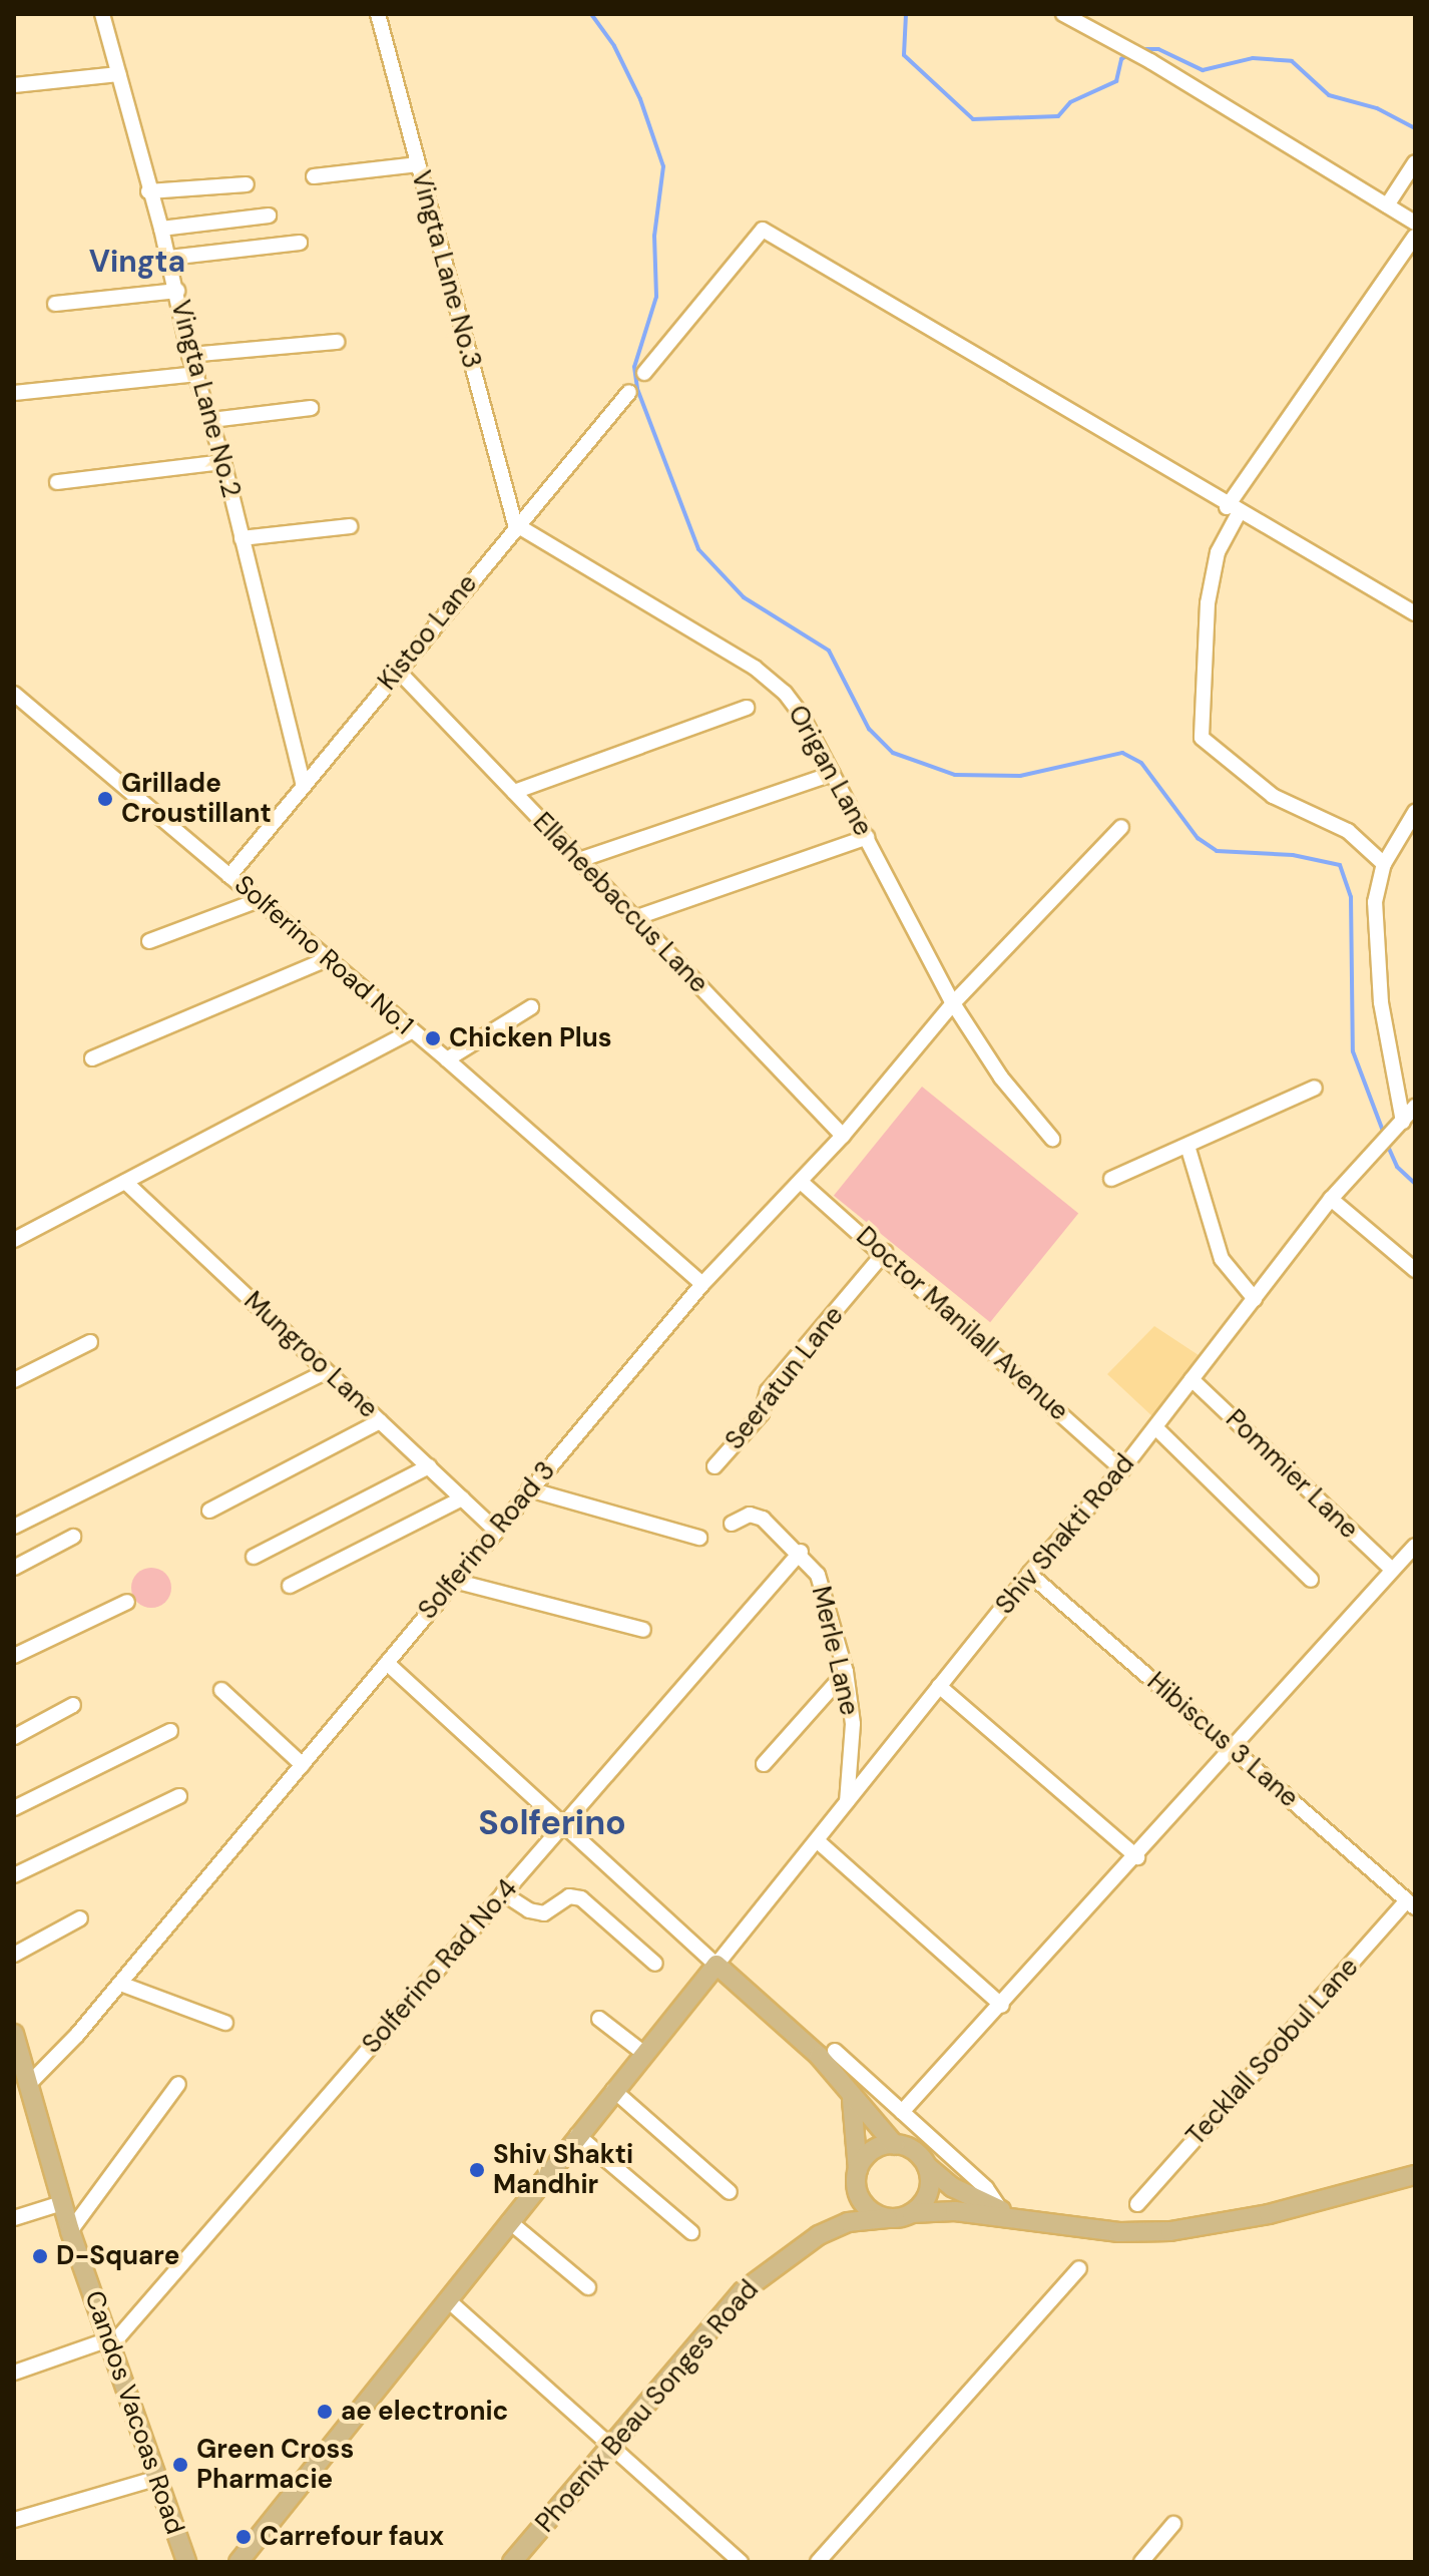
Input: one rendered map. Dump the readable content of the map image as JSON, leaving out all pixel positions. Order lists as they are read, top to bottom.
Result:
{
  "streets": {
    "main road": ["Phoenix Beau Songes Road", "Candos Vacoas Road"],
    "street": [
      "Vingta Lane No.3",
      "Vingta Lane No.2",
      "Kistoo Lane",
      "Origan Lane",
      "Ellaheebaccus Lane",
      "Solferino Road No.1",
      "Doctor Manilall Avenue",
      "Mungroo Lane",
      "Seeratun Lane",
      "Pommier Lane",
      "Shiv Shakti Road",
      "Solferino Road 3",
      "Merle Lane",
      "Hibiscus 3 Lane",
      "Solferino Rad No.4",
      "Tecklall Soobul Lane"
    ]
  },
  "crossings": [
    ["Vingta Lane No.3", "Kistoo Lane"],
    ["Vingta Lane No.3", "Origan Lane"],
    ["Vingta Lane No.2", "Kistoo Lane"],
    ["Kistoo Lane", "Origan Lane"],
    ["Kistoo Lane", "Ellaheebaccus Lane"],
    ["Kistoo Lane", "Solferino Road No.1"],
    ["Origan Lane", "Solferino Road 3"],
    ["Ellaheebaccus Lane", "Solferino Road 3"],
    ["Solferino Road No.1", "Solferino Road 3"],
    ["Doctor Manilall Avenue", "Seeratun Lane"],
    ["Doctor Manilall Avenue", "Shiv Shakti Road"],
    ["Doctor Manilall Avenue", "Solferino Road 3"],
    ["Mungroo Lane", "Solferino Road 3"],
    ["Pommier Lane", "Shiv Shakti Road"],
    ["Shiv Shakti Road", "Merle Lane"],
    ["Shiv Shakti Road", "Hibiscus 3 Lane"],
    ["Solferino Road 3", "Candos Vacoas Road"],
    ["Merle Lane", "Solferino Rad No.4"],
    ["Hibiscus 3 Lane", "Tecklall Soobul Lane"],
    ["Solferino Rad No.4", "Candos Vacoas Road"]
  ],
  "districts": ["Vingta", "Solferino"],
  "places": [
    "Grillade Croustillant",
    "Chicken Plus",
    "Shiv Shakti Mandhir",
    "D-Square",
    "ae electronic",
    "Green Cross Pharmacie",
    "Carrefour faux"
  ]
}
